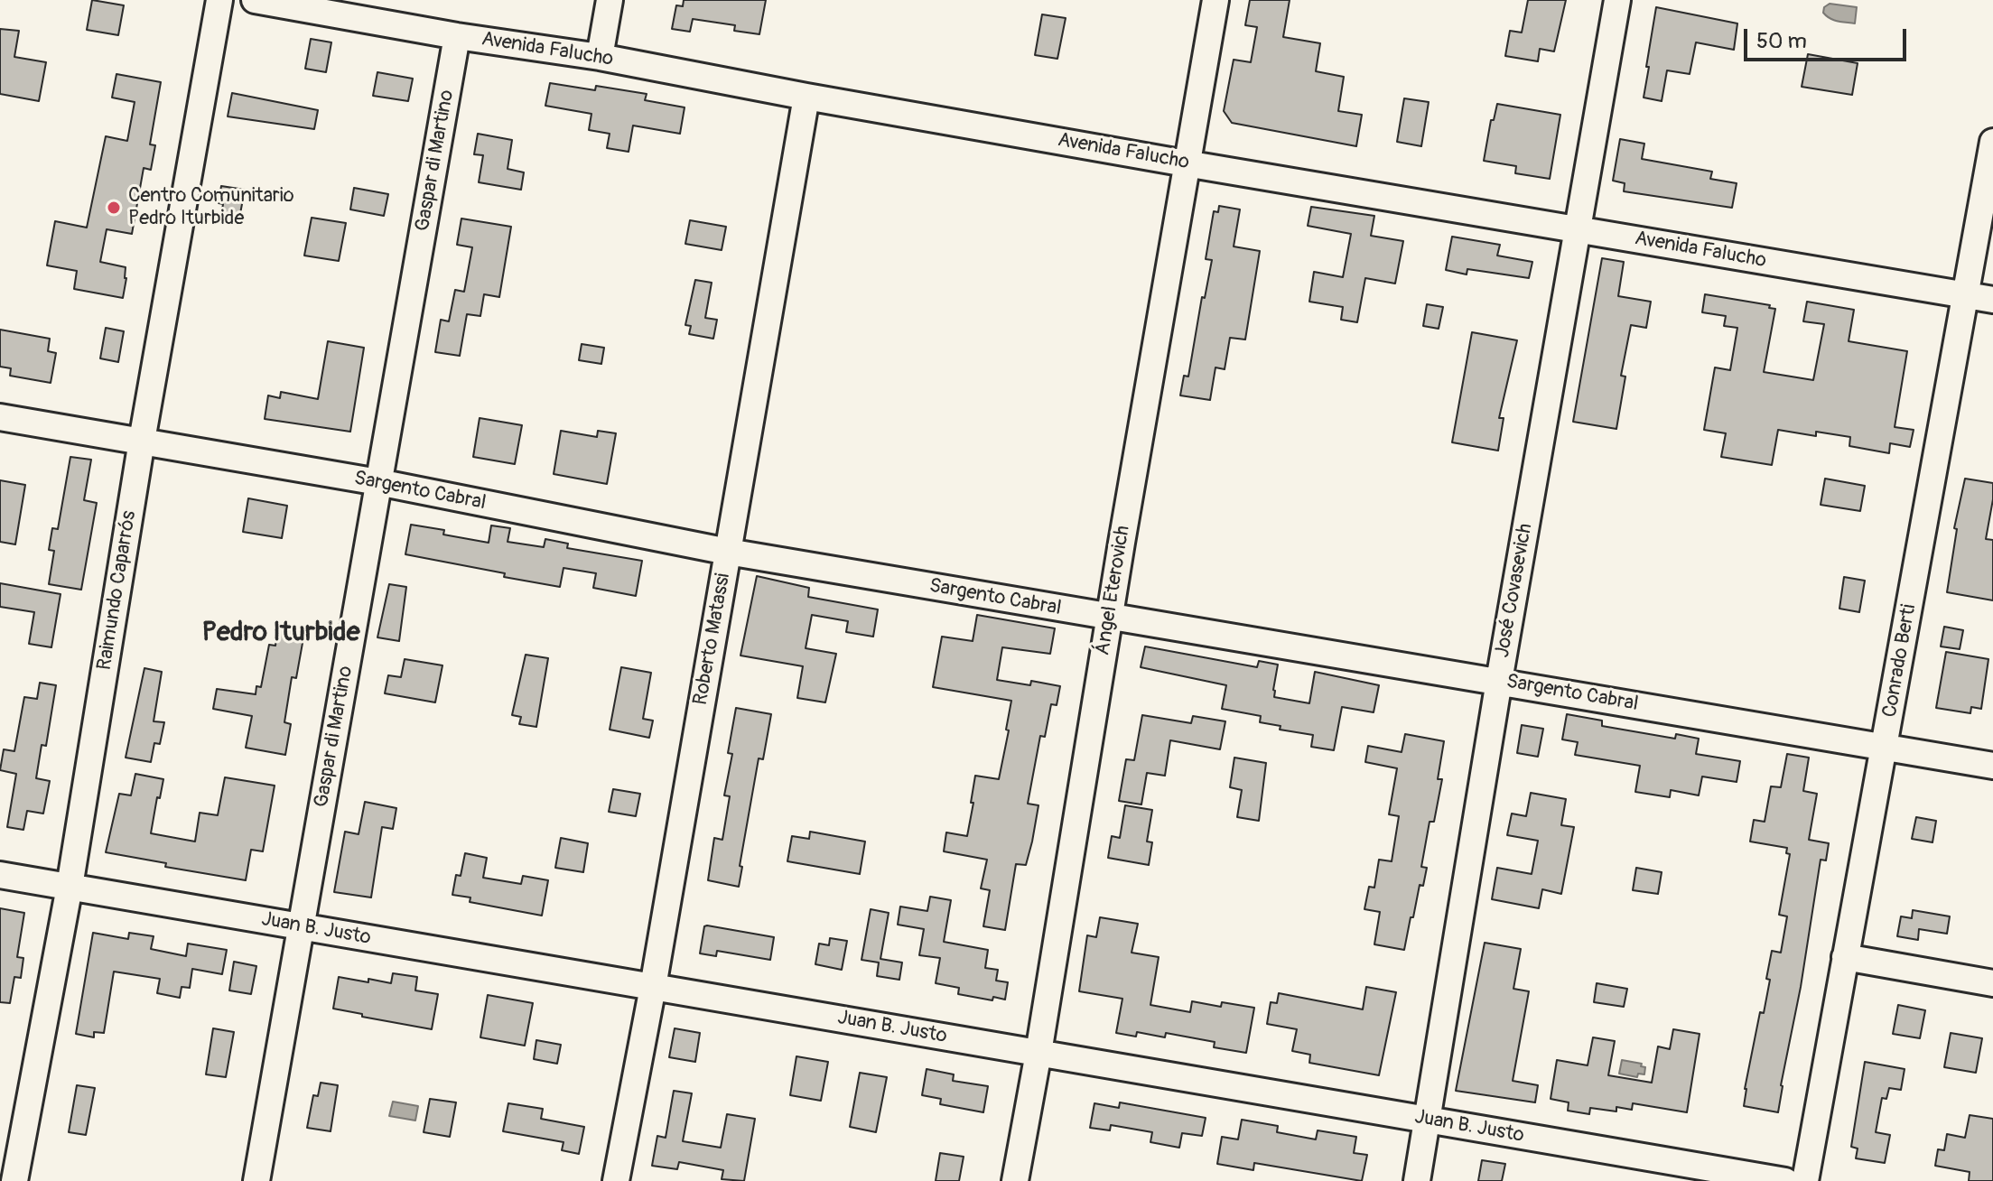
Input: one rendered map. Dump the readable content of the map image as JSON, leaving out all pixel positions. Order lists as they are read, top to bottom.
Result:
{
  "streets": {
    "street": [
      "Avenida Falucho",
      "Gaspar di Martino",
      "Sargento Cabral",
      "Raimundo Caparrós",
      "Ángel Eterovich",
      "José Covasevich",
      "Roberto Matassi",
      "Conrado Berti",
      "Juan B. Justo"
    ]
  },
  "crossings": [
    ["Avenida Falucho", "Gaspar di Martino"],
    ["Avenida Falucho", "Ángel Eterovich"],
    ["Avenida Falucho", "José Covasevich"],
    ["Avenida Falucho", "Roberto Matassi"],
    ["Avenida Falucho", "Conrado Berti"],
    ["Gaspar di Martino", "Sargento Cabral"],
    ["Gaspar di Martino", "Juan B. Justo"],
    ["Sargento Cabral", "Raimundo Caparrós"],
    ["Sargento Cabral", "Ángel Eterovich"],
    ["Sargento Cabral", "José Covasevich"],
    ["Sargento Cabral", "Roberto Matassi"],
    ["Sargento Cabral", "Conrado Berti"],
    ["Raimundo Caparrós", "Juan B. Justo"],
    ["Ángel Eterovich", "Juan B. Justo"],
    ["José Covasevich", "Juan B. Justo"],
    ["Roberto Matassi", "Juan B. Justo"]
  ],
  "districts": ["Pedro Iturbide"],
  "places": ["Centro Comunitario Pedro Iturbide"],
  "scale_bar": "50 m"
}
